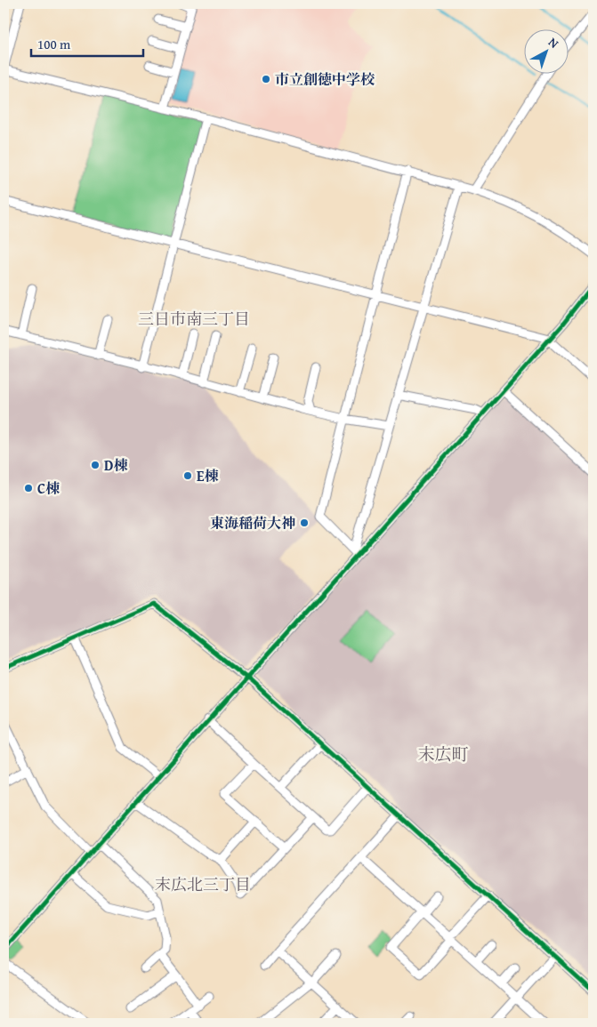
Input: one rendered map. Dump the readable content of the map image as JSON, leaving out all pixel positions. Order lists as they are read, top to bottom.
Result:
{
  "districts": ["三日市南三丁目", "末広町", "末広北三丁目"],
  "places": [
    "市立創徳中学校",
    "D棟",
    "E棟",
    "C棟",
    "東海稲荷大神"
  ],
  "scale_bar": "100 m",
  "north": "top right"
}
